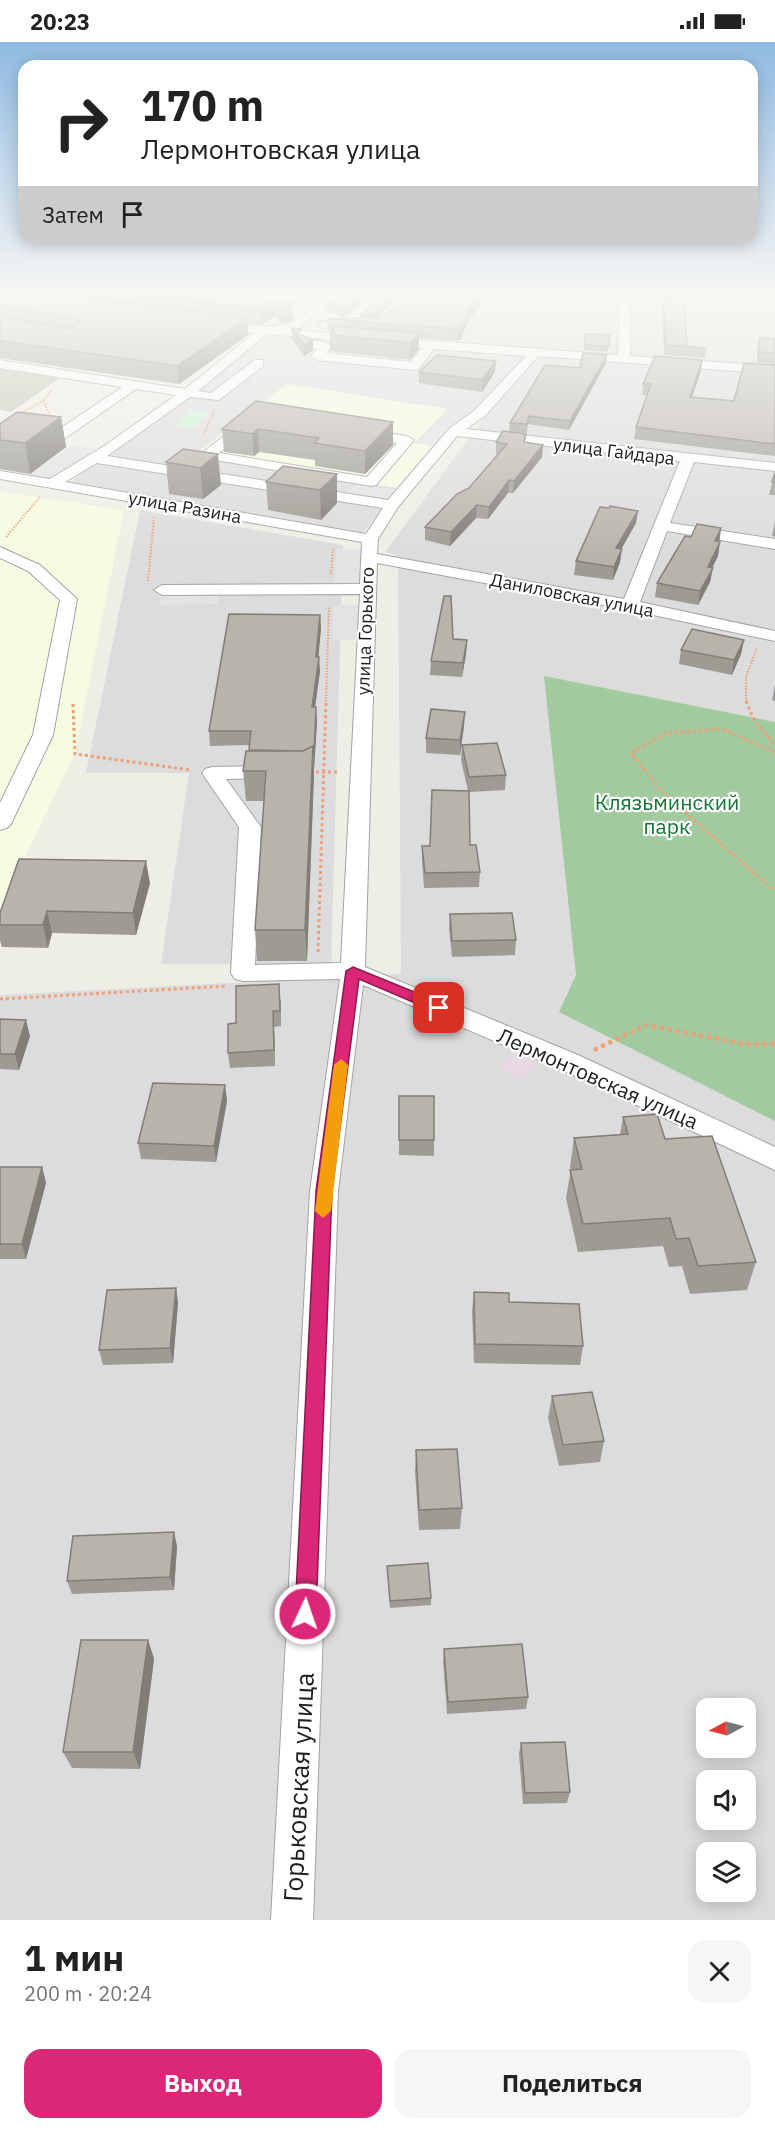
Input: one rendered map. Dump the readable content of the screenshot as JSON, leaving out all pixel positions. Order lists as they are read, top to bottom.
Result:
{
  "streets": {
    "street": [
      "улица Гайдара",
      "улица Разина",
      "Даниловская улица",
      "улица Горького",
      "Лермонтовская улица",
      "Горьковская улица"
    ]
  },
  "crossings": [
    ["улица Гайдара", "улица Горького"],
    ["улица Разина", "Даниловская улица"],
    ["улица Разина", "улица Горького"],
    ["Даниловская улица", "улица Горького"],
    ["улица Горького", "Лермонтовская улица"],
    ["улица Горького", "Горьковская улица"],
    ["Лермонтовская улица", "Горьковская улица"]
  ],
  "parks": ["Клязьминский парк"],
  "north": "left",
  "page": {
    "status": "20:23",
    "turn": ["170 m", "Лермонтовская улица"],
    "then": "Затем",
    "heading": ["1 мин", "200 m · 20:24"],
    "buttons": ["Выход", "Поделиться"]
  }
}
